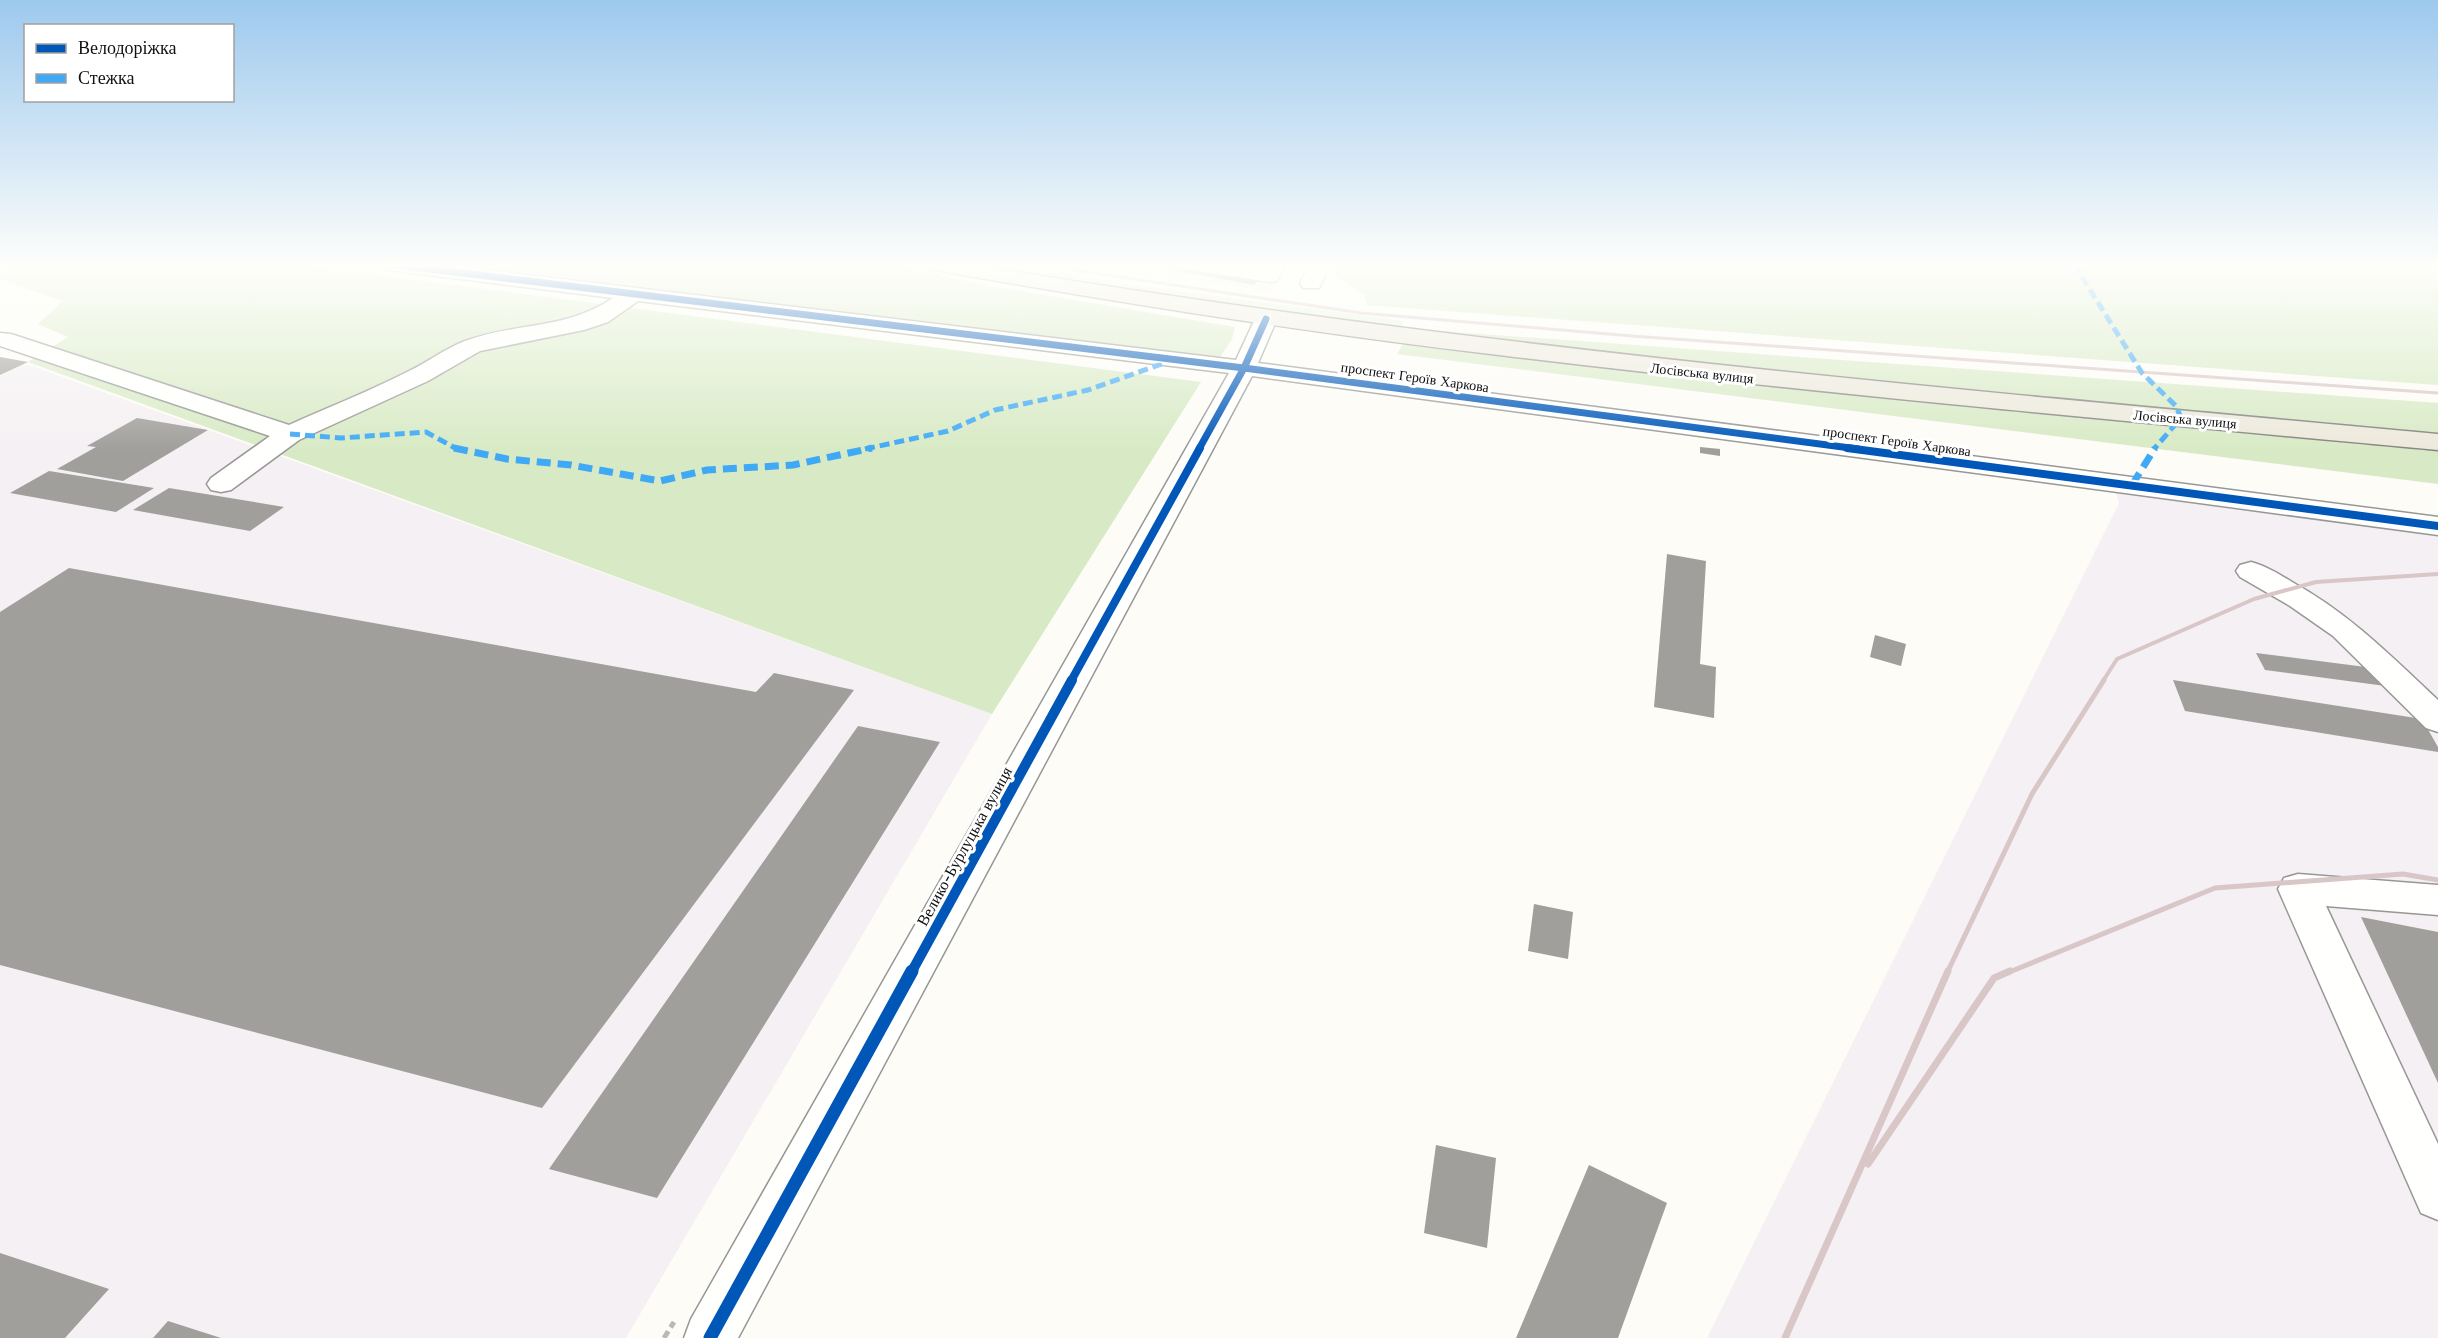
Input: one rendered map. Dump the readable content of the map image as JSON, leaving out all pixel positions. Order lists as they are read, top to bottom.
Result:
{
  "streets": {
    "main road": ["Лосівська вулиця"],
    "street": ["проспект Героїв Харкова", "Велико-Бурлуцька вулиця"]
  },
  "crossings": [
    ["проспект Героїв Харкова", "Велико-Бурлуцька вулиця"]
  ],
  "legend": ["Велодоріжка", "Стежка"]
}
